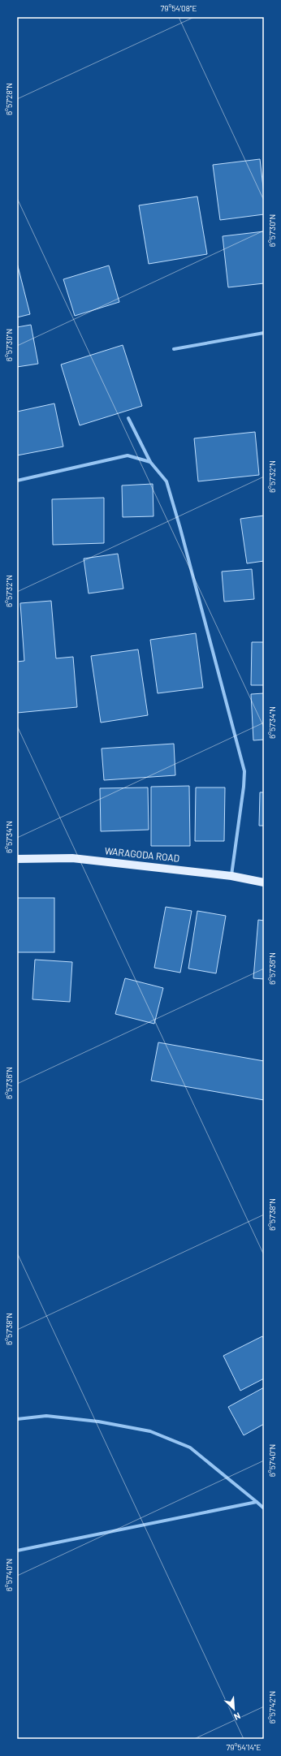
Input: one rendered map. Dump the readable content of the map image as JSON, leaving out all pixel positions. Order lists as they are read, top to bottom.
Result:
{
  "streets": {
    "main road": ["WARAGODA ROAD"]
  },
  "north": "bottom right",
  "coordinates": [
    "79°54'08\"E",
    "6°57'28\"N",
    "6°57'30\"N",
    "6°57'32\"N",
    "6°57'34\"N",
    "6°57'36\"N",
    "6°57'38\"N",
    "6°57'40\"N",
    "6°57'42\"N",
    "79°54'14\"E"
  ]
}
